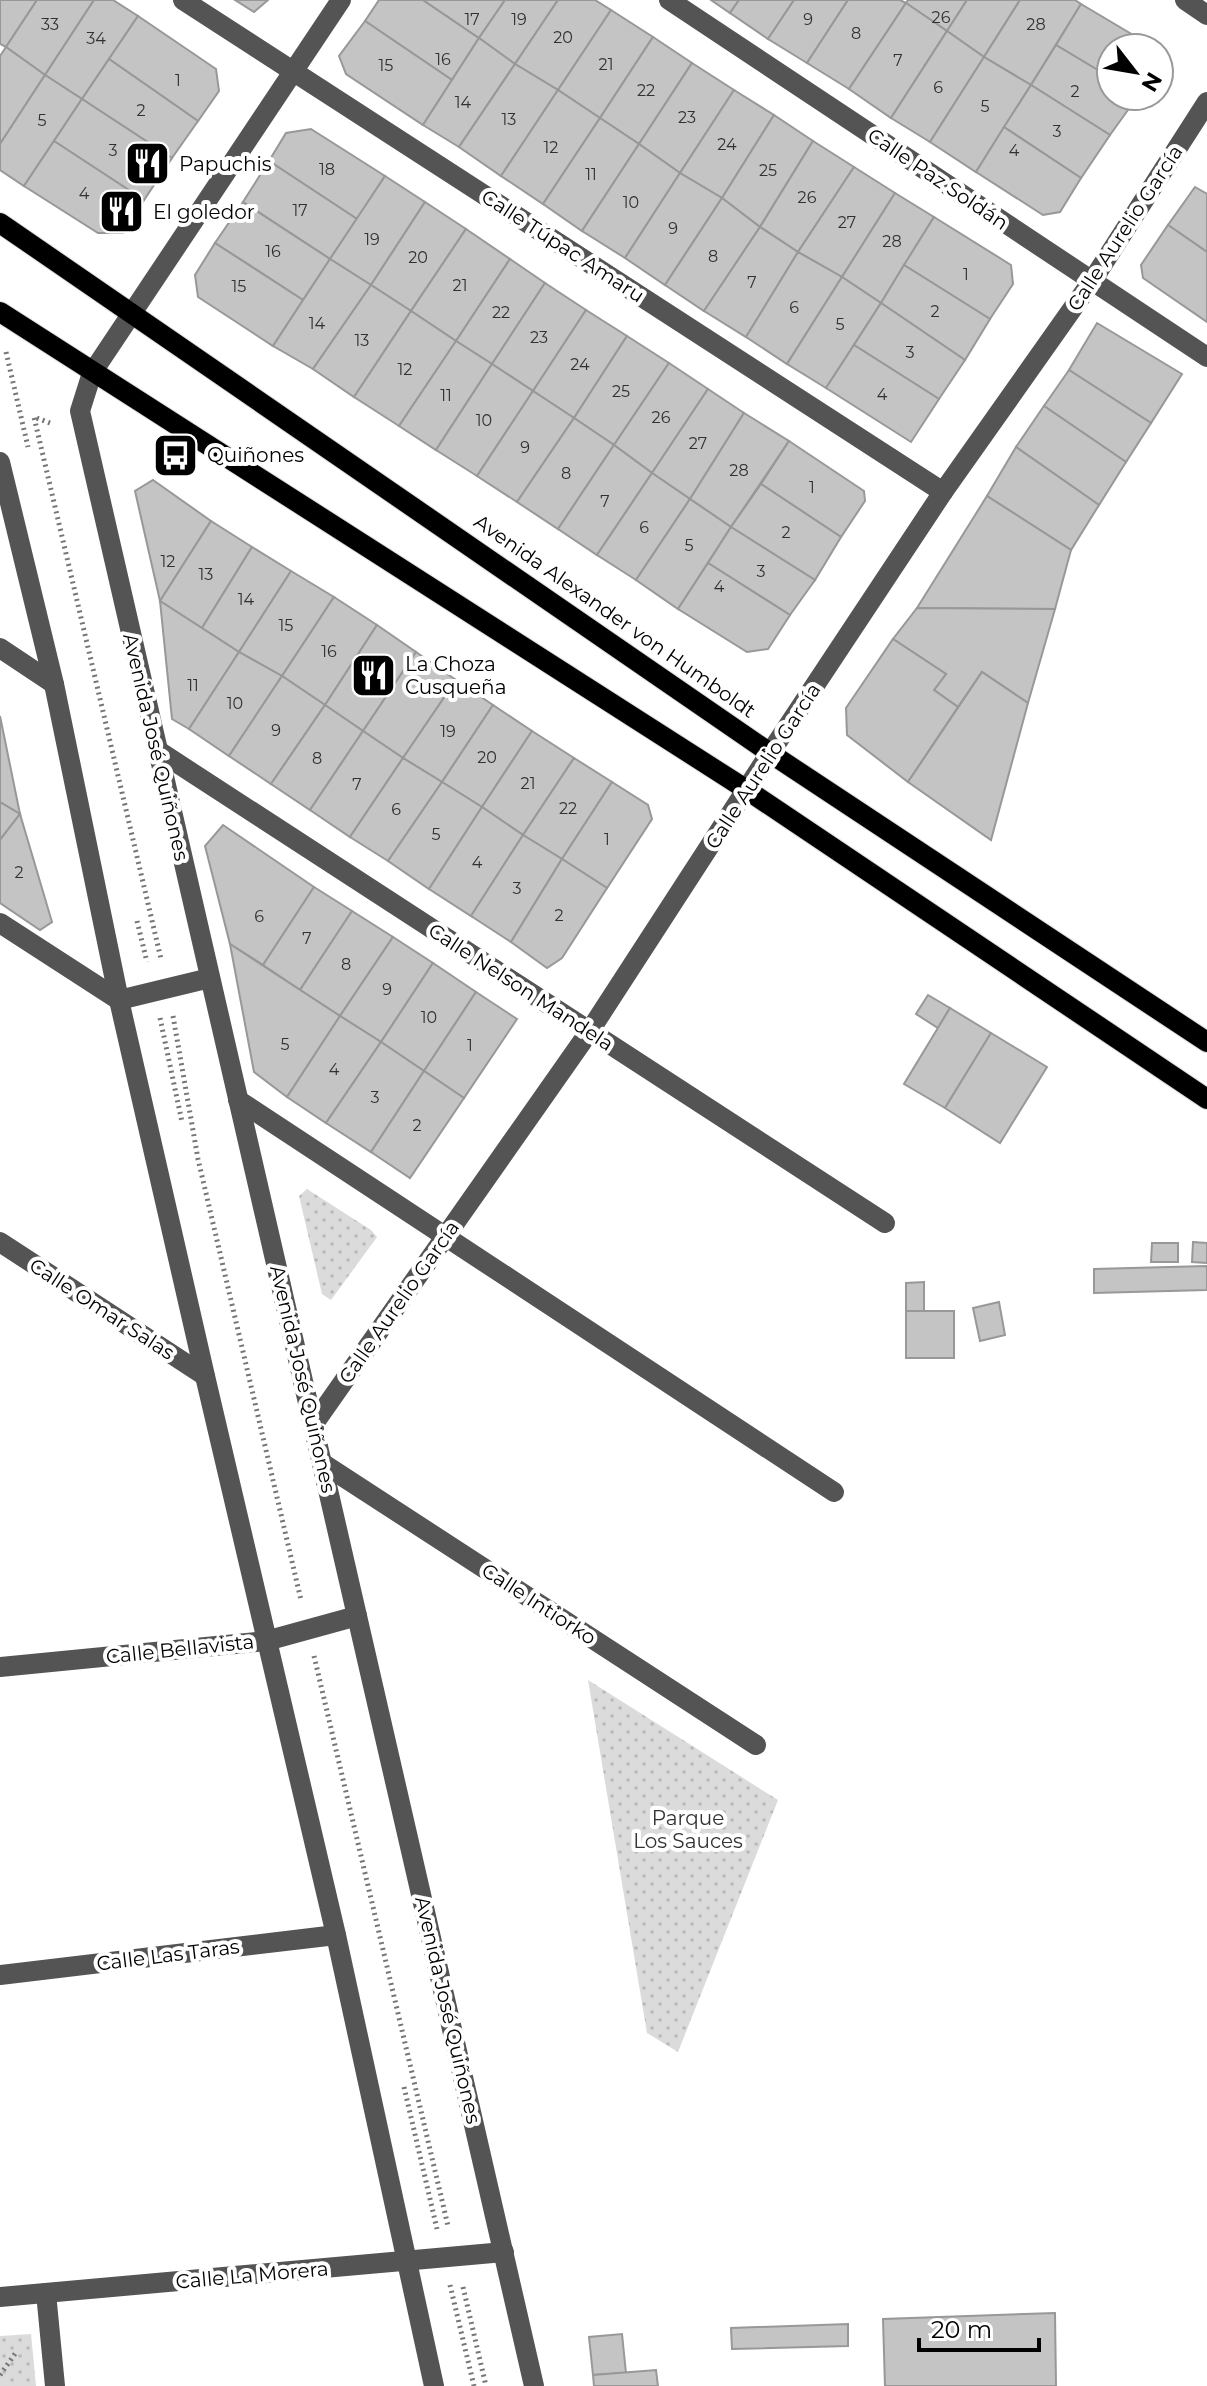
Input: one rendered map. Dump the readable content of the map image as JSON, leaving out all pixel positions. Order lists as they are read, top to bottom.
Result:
{
  "streets": {
    "main road": ["Avenida Alexander von Humboldt"],
    "street": [
      "Calle Paz Soldán",
      "Calle Aurelio García",
      "Calle Túpac Amaru",
      "Avenida José Quiñones",
      "Calle Nelson Mandela",
      "Calle Omar Salas",
      "Calle Intiorko",
      "Calle Bellavista",
      "Calle Las Taras",
      "Calle La Morera"
    ]
  },
  "crossings": [
    ["Calle Paz Soldán", "Calle Aurelio García"],
    ["Calle Aurelio García", "Calle Túpac Amaru"],
    ["Calle Aurelio García", "Avenida Alexander von Humboldt"],
    ["Calle Aurelio García", "Avenida José Quiñones"],
    ["Calle Aurelio García", "Calle Nelson Mandela"],
    ["Calle Túpac Amaru", "Avenida José Quiñones"],
    ["Avenida Alexander von Humboldt", "Avenida José Quiñones"],
    ["Avenida José Quiñones", "Calle Nelson Mandela"],
    ["Avenida José Quiñones", "Calle Intiorko"],
    ["Avenida José Quiñones", "Calle Bellavista"],
    ["Avenida José Quiñones", "Calle La Morera"]
  ],
  "parks": ["Parque Los Sauces"],
  "places": {
    "restaurant": ["Papuchis", "El goledor", "La Choza Cusqueña"],
    "bus stop": ["Quiñones"]
  },
  "house_numbers": [
    "26",
    "17",
    "19",
    "9",
    "33",
    "28",
    "8",
    "20",
    "34",
    "16",
    "7",
    "21",
    "15",
    "1",
    "6",
    "22",
    "2",
    "14",
    "5",
    "2",
    "23",
    "13",
    "5",
    "3",
    "24",
    "12",
    "3",
    "4",
    "18",
    "25",
    "11",
    "4",
    "26",
    "10",
    "17",
    "27",
    "9",
    "19",
    "28",
    "16",
    "8",
    "20",
    "1",
    "7",
    "21",
    "15",
    "6",
    "2",
    "22",
    "14",
    "5",
    "23",
    "13",
    "3",
    "24",
    "12",
    "25",
    "4",
    "11",
    "26",
    "10",
    "27",
    "9",
    "28",
    "8",
    "1",
    "7",
    "6",
    "2",
    "5",
    "12",
    "3",
    "13",
    "4",
    "14",
    "15",
    "16",
    "11",
    "10",
    "9",
    "19",
    "20",
    "8",
    "21",
    "7",
    "22",
    "6",
    "5",
    "1",
    "4",
    "2",
    "3",
    "2",
    "6",
    "7",
    "8",
    "9",
    "10",
    "5",
    "1",
    "4",
    "3",
    "2"
  ],
  "scale_bar": "20 m",
  "north": "bottom right"
}
